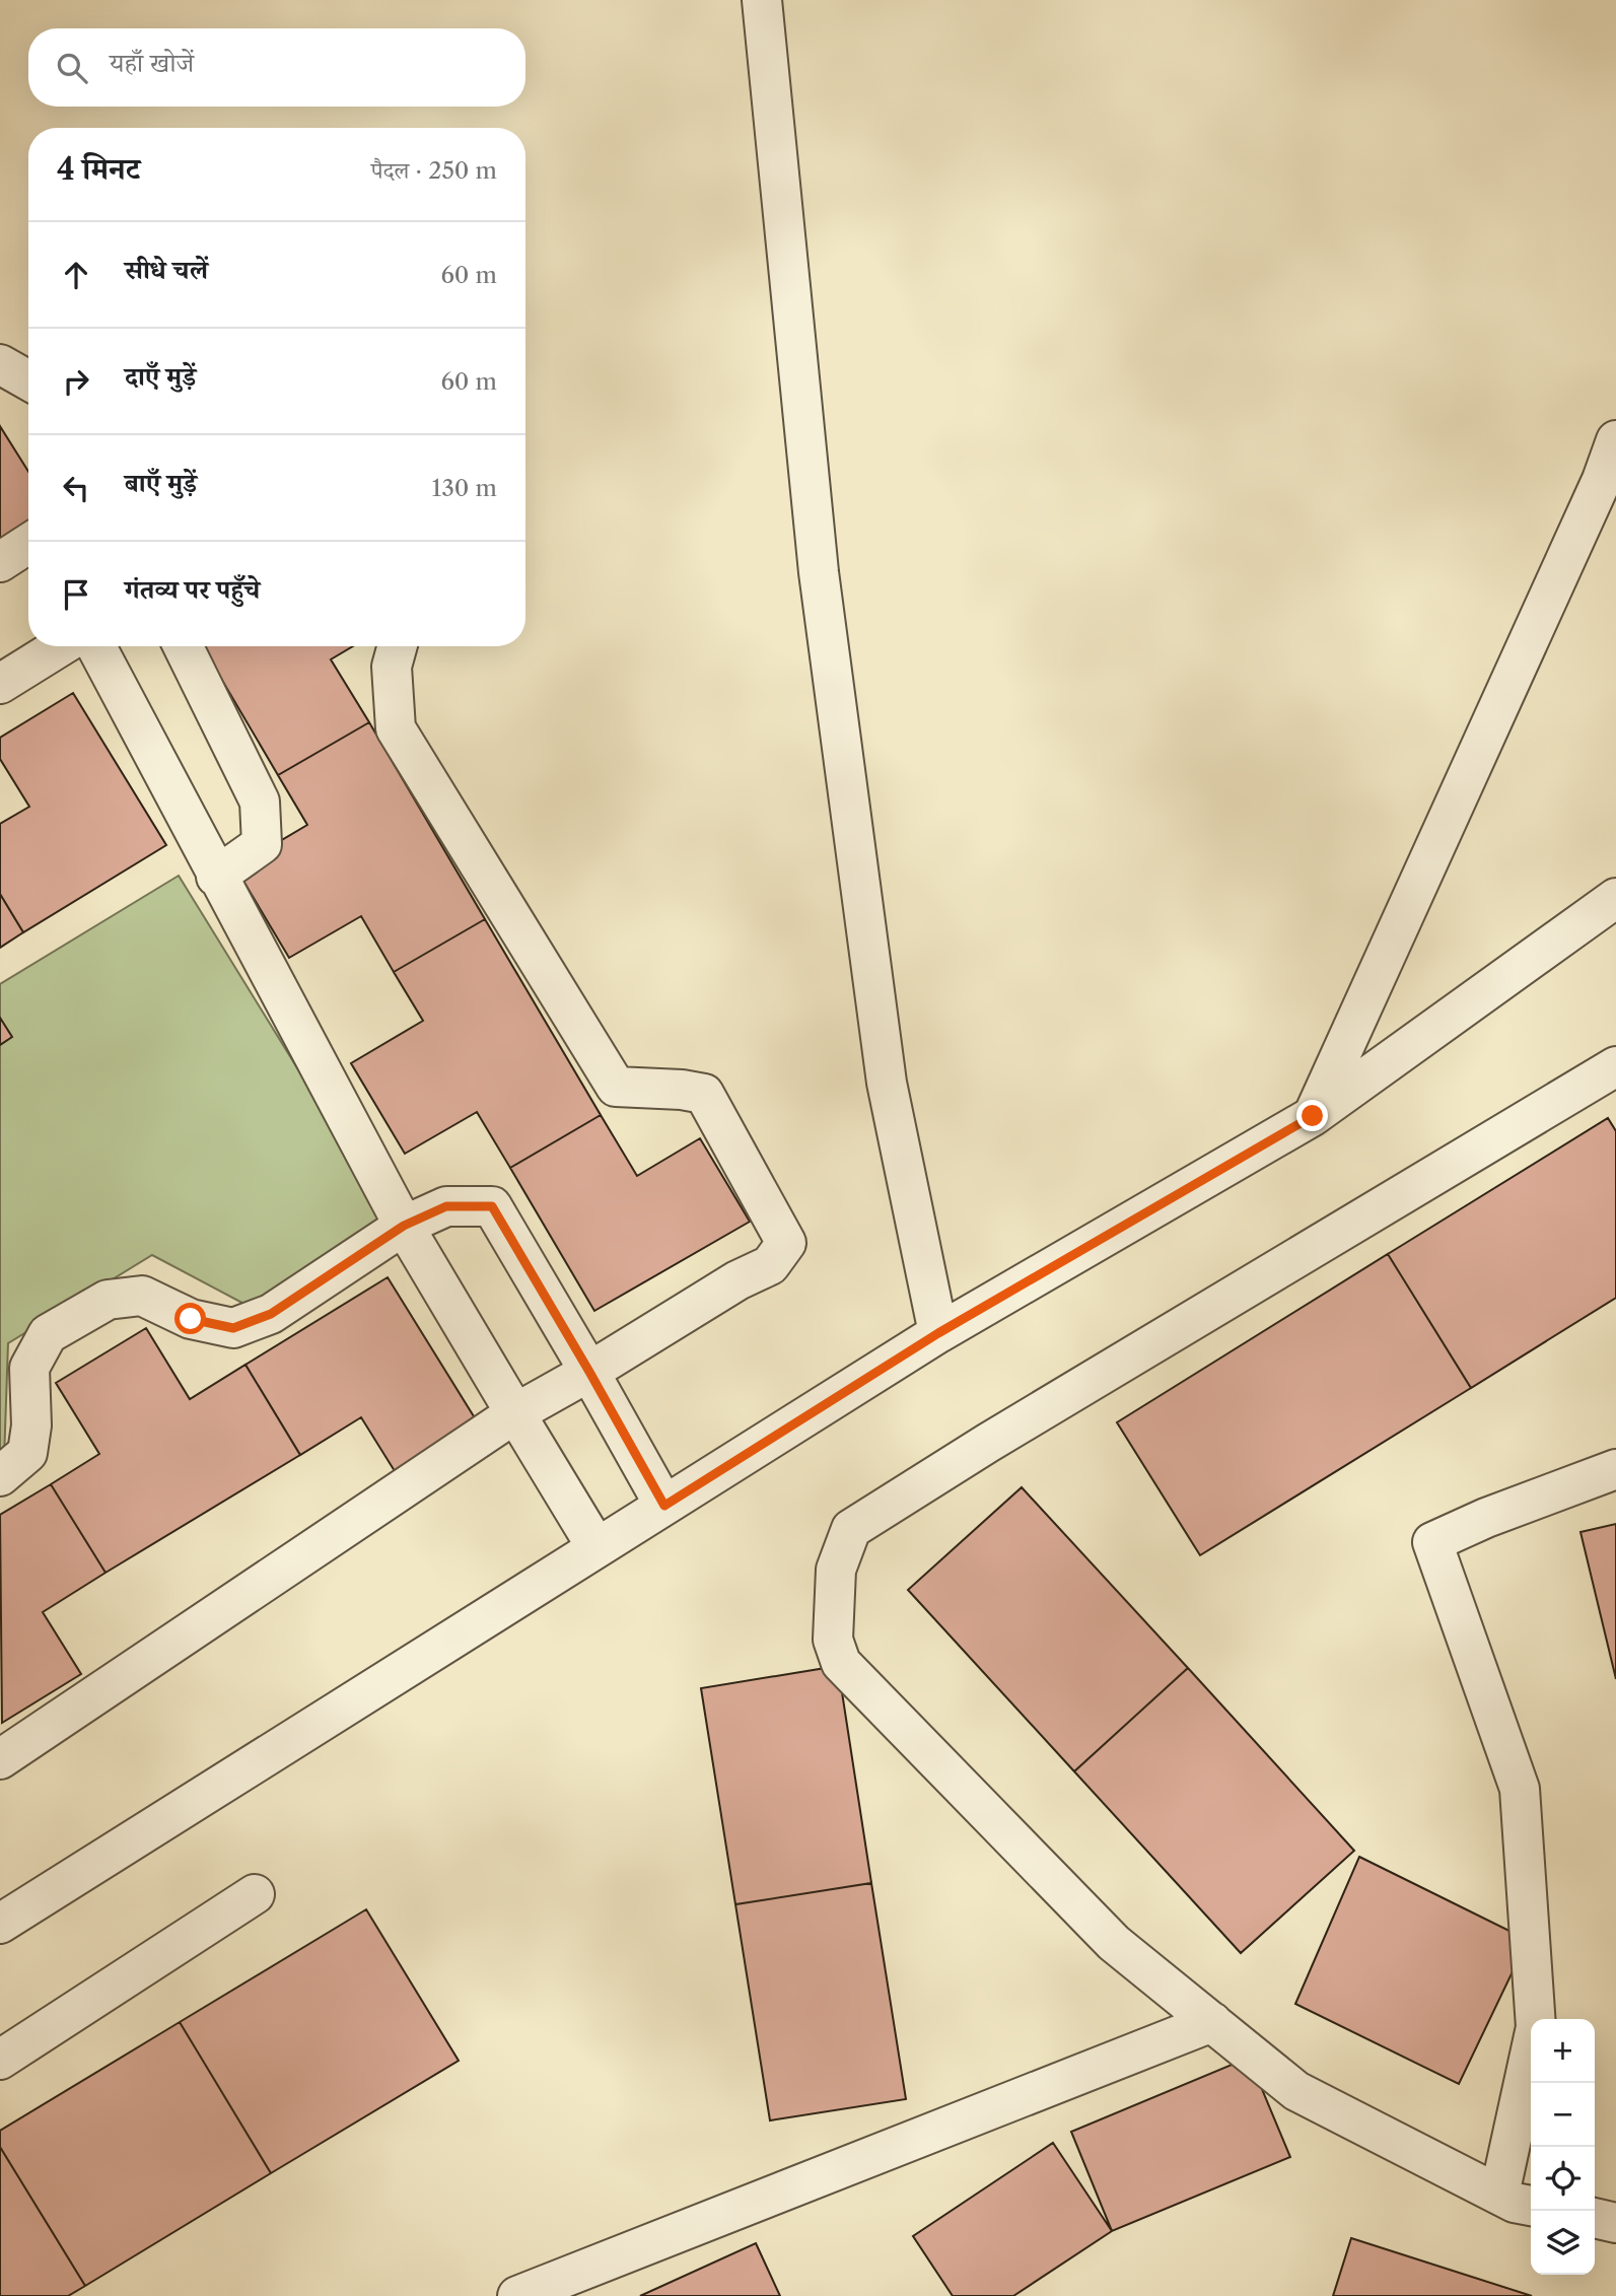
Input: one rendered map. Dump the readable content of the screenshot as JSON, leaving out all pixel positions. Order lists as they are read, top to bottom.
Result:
{
  "page": {
    "search": "यहाँ खोजें",
    "heading": ["4 मिनट", "पैदल · 250 m"],
    "list": [
      ["सीधे चलें", "60 m"],
      ["दाएँ मुड़ें", "60 m"],
      ["बाएँ मुड़ें", "130 m"],
      "गंतव्य पर पहुँचे"
    ],
    "map_buttons": ["+", "−"]
  }
}
